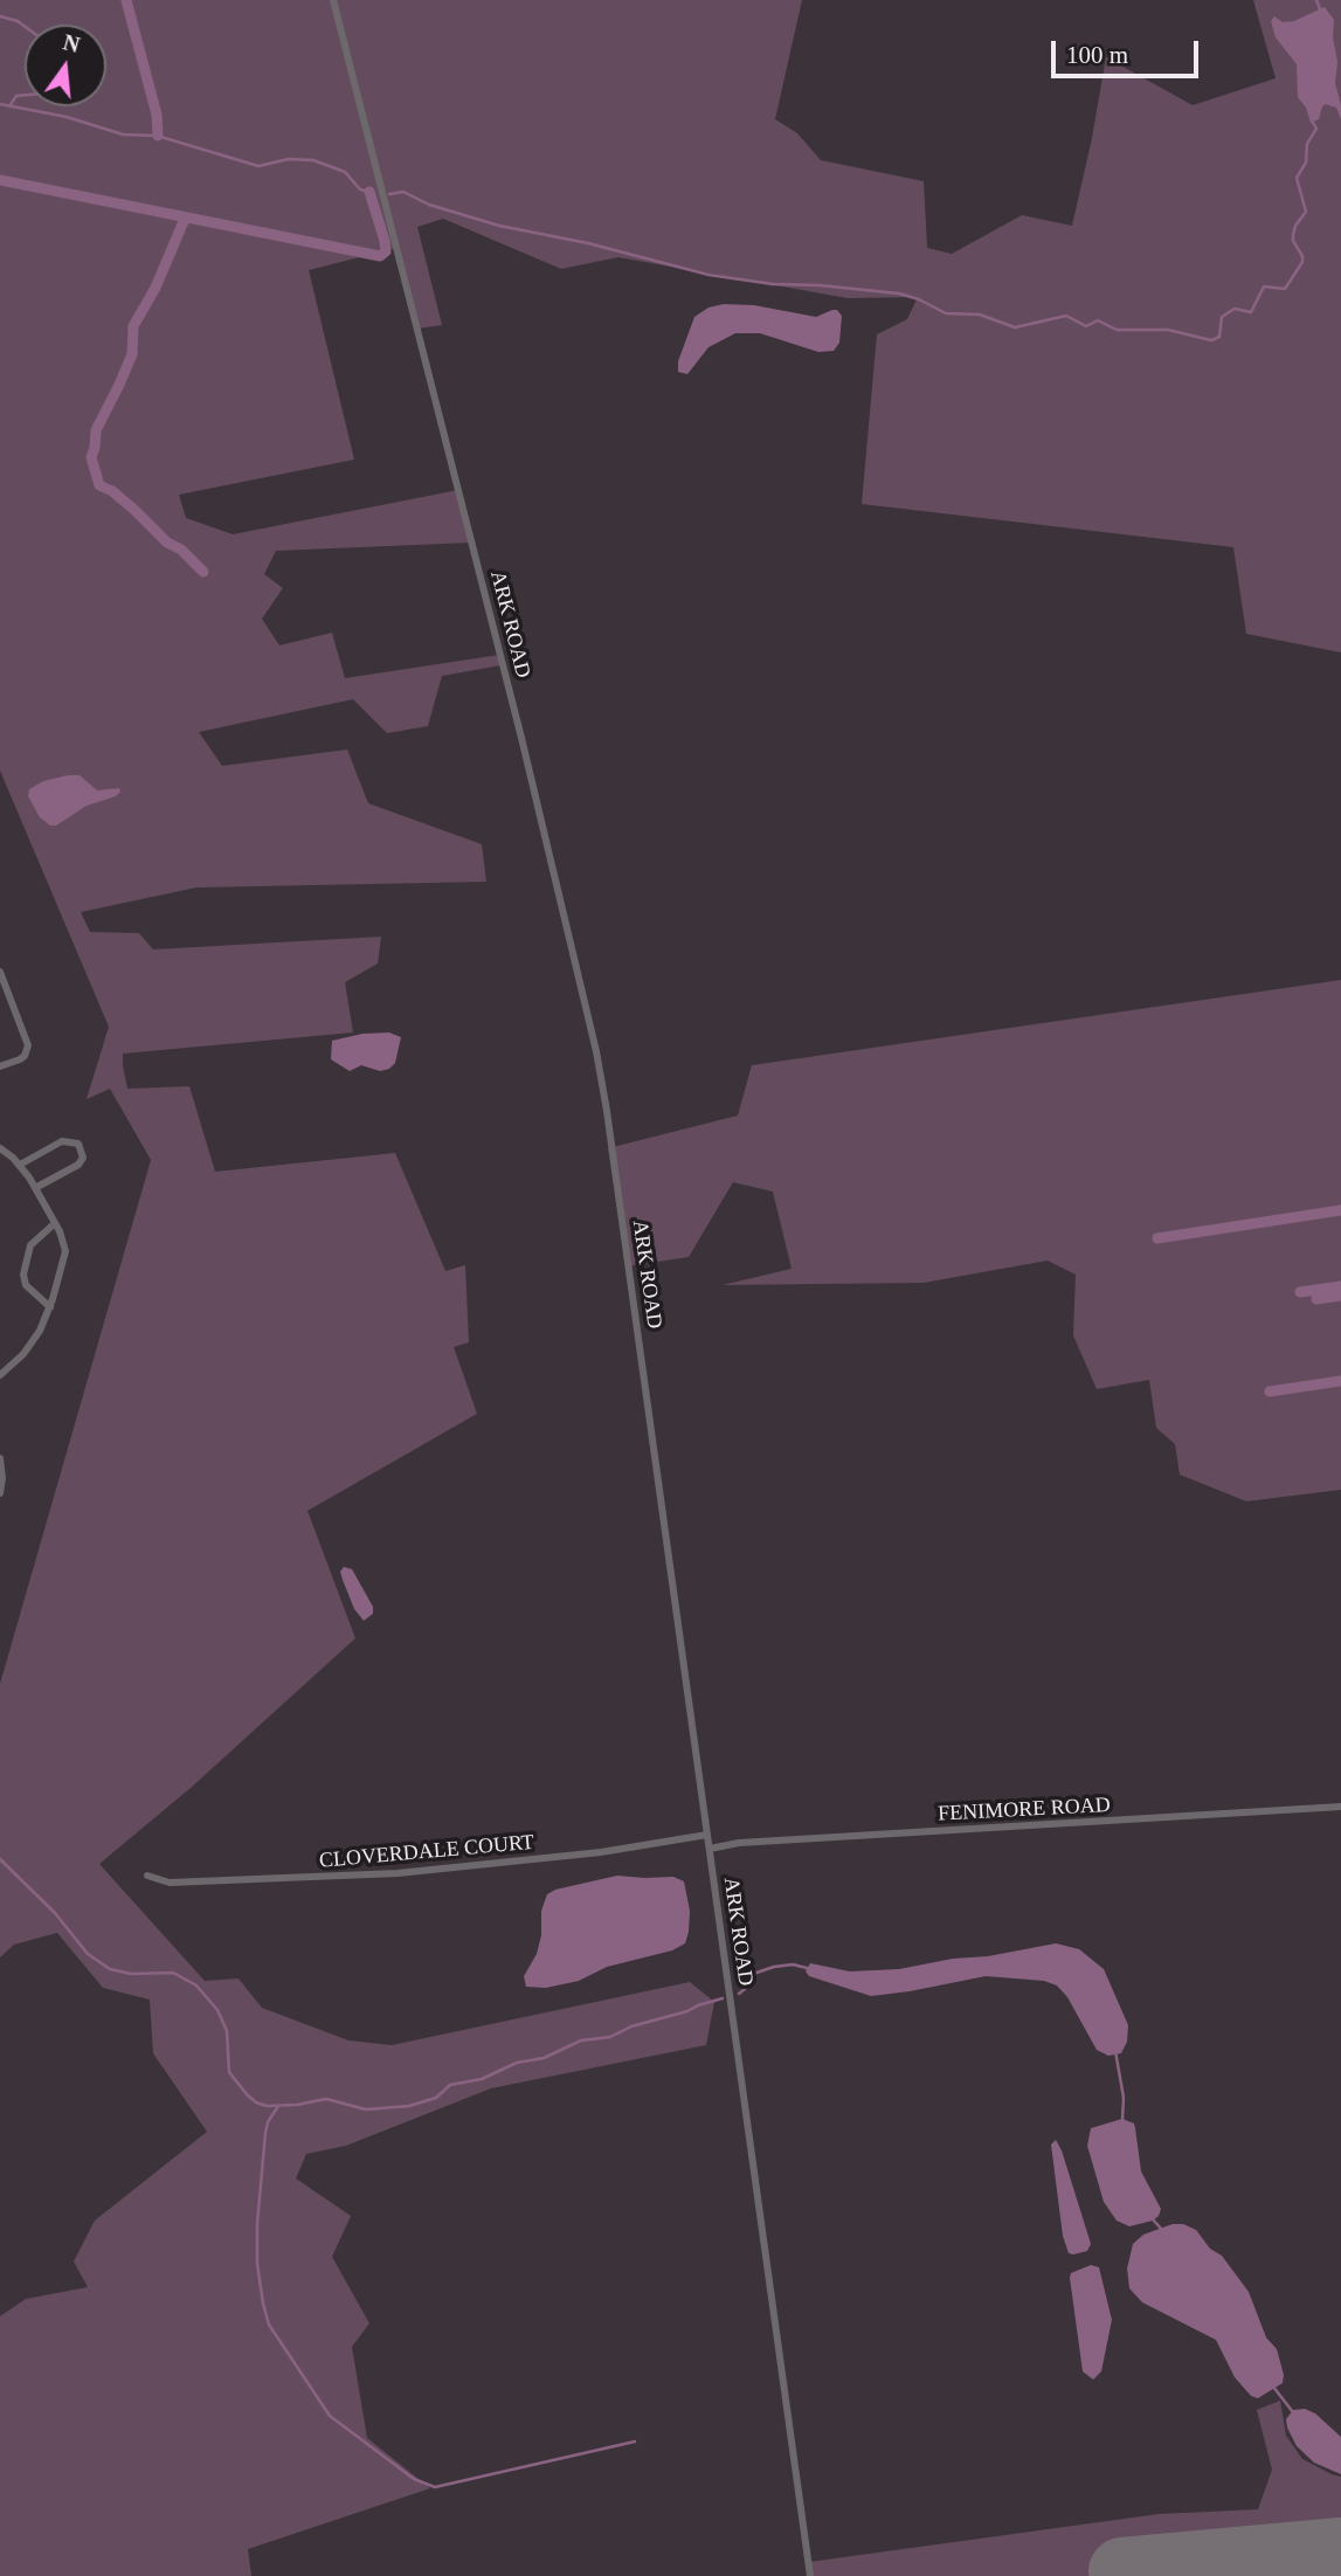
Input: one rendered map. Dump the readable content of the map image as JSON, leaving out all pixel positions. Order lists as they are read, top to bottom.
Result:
{
  "streets": {
    "street": ["ARK ROAD", "FENIMORE ROAD", "CLOVERDALE COURT"]
  },
  "crossings": [
    ["ARK ROAD", "FENIMORE ROAD"],
    ["ARK ROAD", "CLOVERDALE COURT"]
  ],
  "scale_bar": "100 m",
  "north": "top"
}
